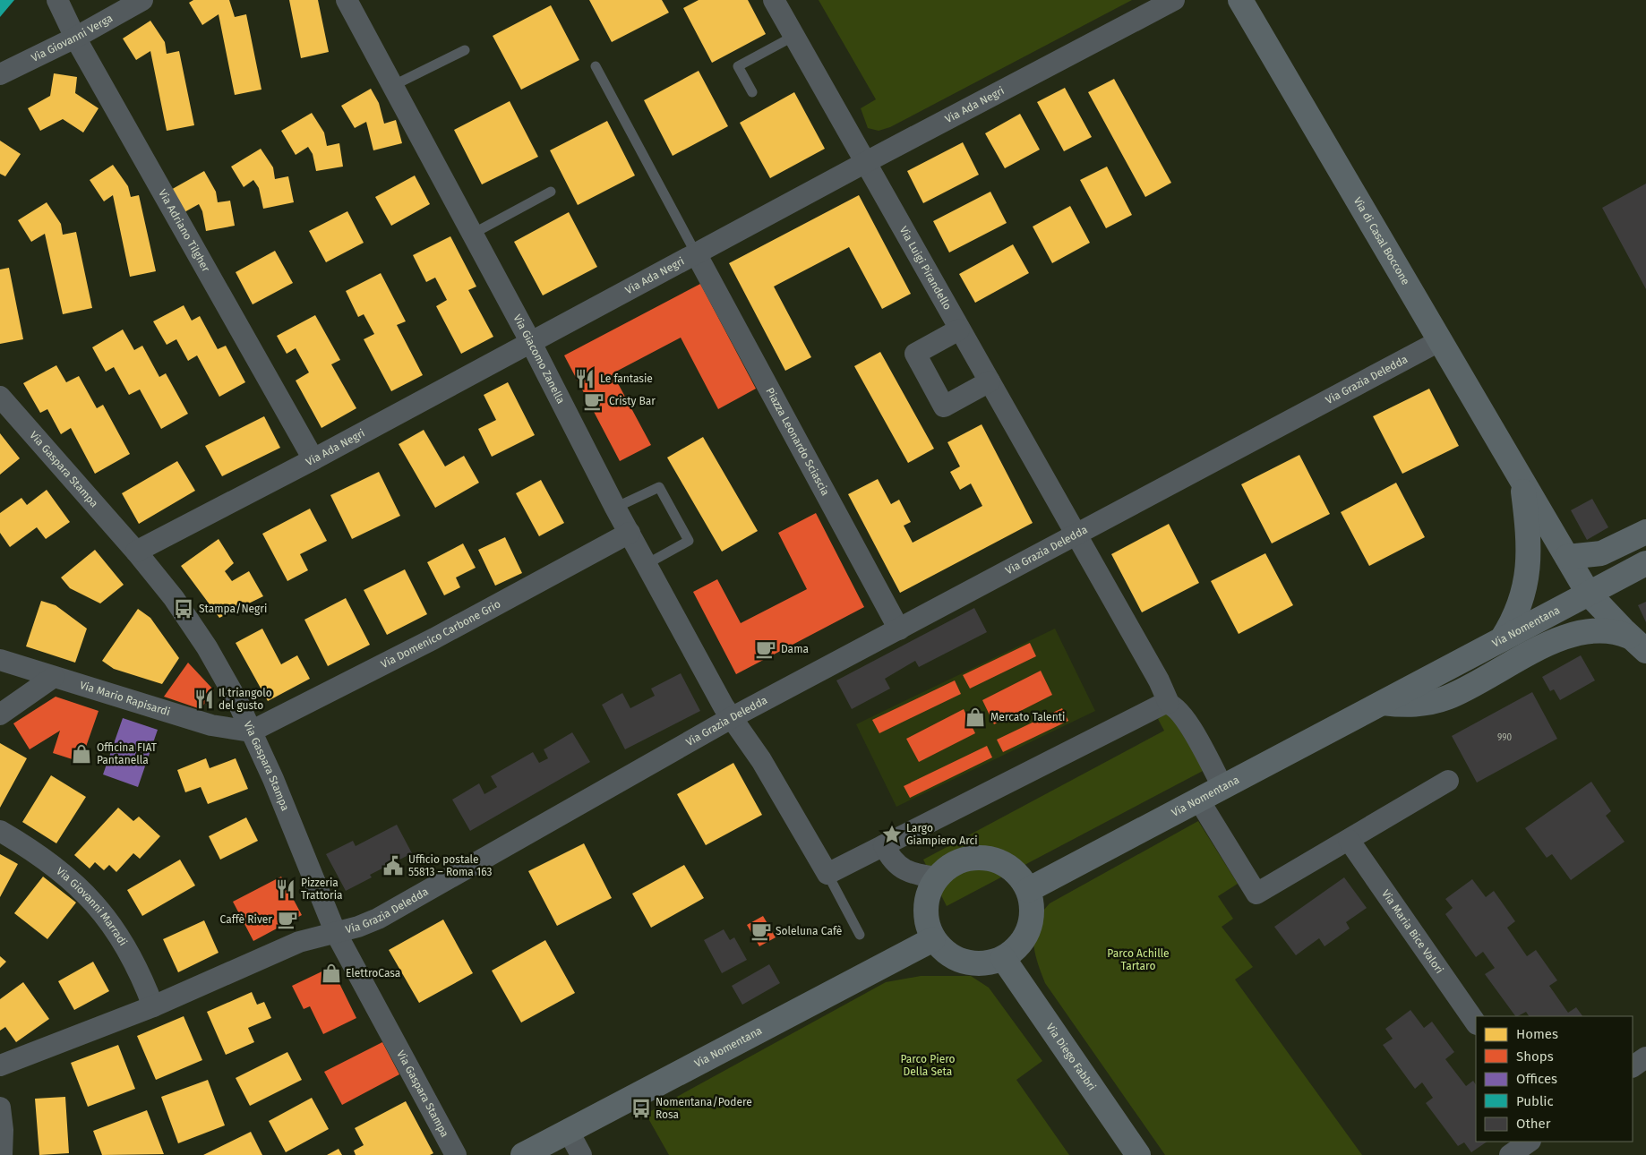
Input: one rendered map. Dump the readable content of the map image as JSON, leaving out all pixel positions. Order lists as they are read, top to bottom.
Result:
{
  "streets": {
    "main road": ["Via di Casal Boccone", "Via Nomentana", "Via Diego Fabbri"],
    "street": [
      "Via Giovanni Verga",
      "Via Ada Negri",
      "Via Adriano Tilgher",
      "Via Luigi Pirandello",
      "Via Giacomo Zanella",
      "Via Grazia Deledda",
      "Piazza Leonardo Sciascia",
      "Via Gaspara Stampa",
      "Via Domenico Carbone Grio",
      "Via Mario Rapisardi",
      "Via Giovanni Marradi",
      "Via Maria Bice Valori"
    ]
  },
  "crossings": [
    ["Via Giovanni Verga", "Via Adriano Tilgher"],
    ["Via Ada Negri", "Via Adriano Tilgher"],
    ["Via Ada Negri", "Via Luigi Pirandello"],
    ["Via Ada Negri", "Via Giacomo Zanella"],
    ["Via Ada Negri", "Piazza Leonardo Sciascia"],
    ["Via Ada Negri", "Via Gaspara Stampa"],
    ["Via di Casal Boccone", "Via Grazia Deledda"],
    ["Via di Casal Boccone", "Via Nomentana"],
    ["Via Luigi Pirandello", "Via Grazia Deledda"],
    ["Via Giacomo Zanella", "Via Grazia Deledda"],
    ["Via Giacomo Zanella", "Via Domenico Carbone Grio"],
    ["Via Grazia Deledda", "Piazza Leonardo Sciascia"],
    ["Via Grazia Deledda", "Via Gaspara Stampa"],
    ["Via Grazia Deledda", "Via Giovanni Marradi"],
    ["Via Gaspara Stampa", "Via Domenico Carbone Grio"],
    ["Via Gaspara Stampa", "Via Mario Rapisardi"],
    ["Via Nomentana", "Via Diego Fabbri"],
    ["Via Domenico Carbone Grio", "Via Mario Rapisardi"]
  ],
  "parks": ["Parco Achille Tartaro", "Parco Piero Della Seta"],
  "places": {
    "restaurant": ["Le fantasie", "Il triangolo del gusto", "Pizzeria Trattoria"],
    "cafe": [
      "Cristy Bar",
      "Dama",
      "Caffè River",
      "Soleluna Cafè"
    ],
    "bus stop": ["Stampa/Negri", "Nomentana/Podere Rosa"],
    "shop": ["Mercato Talenti", "Officina FIAT Pantanella", "ElettroCasa"],
    "place": ["Largo Giampiero Arci"],
    "public building": ["Ufficio postale 55813 – Roma 163"]
  },
  "house_numbers": ["990"],
  "legend": [
    "Homes",
    "Shops",
    "Offices",
    "Public",
    "Other"
  ]
}
